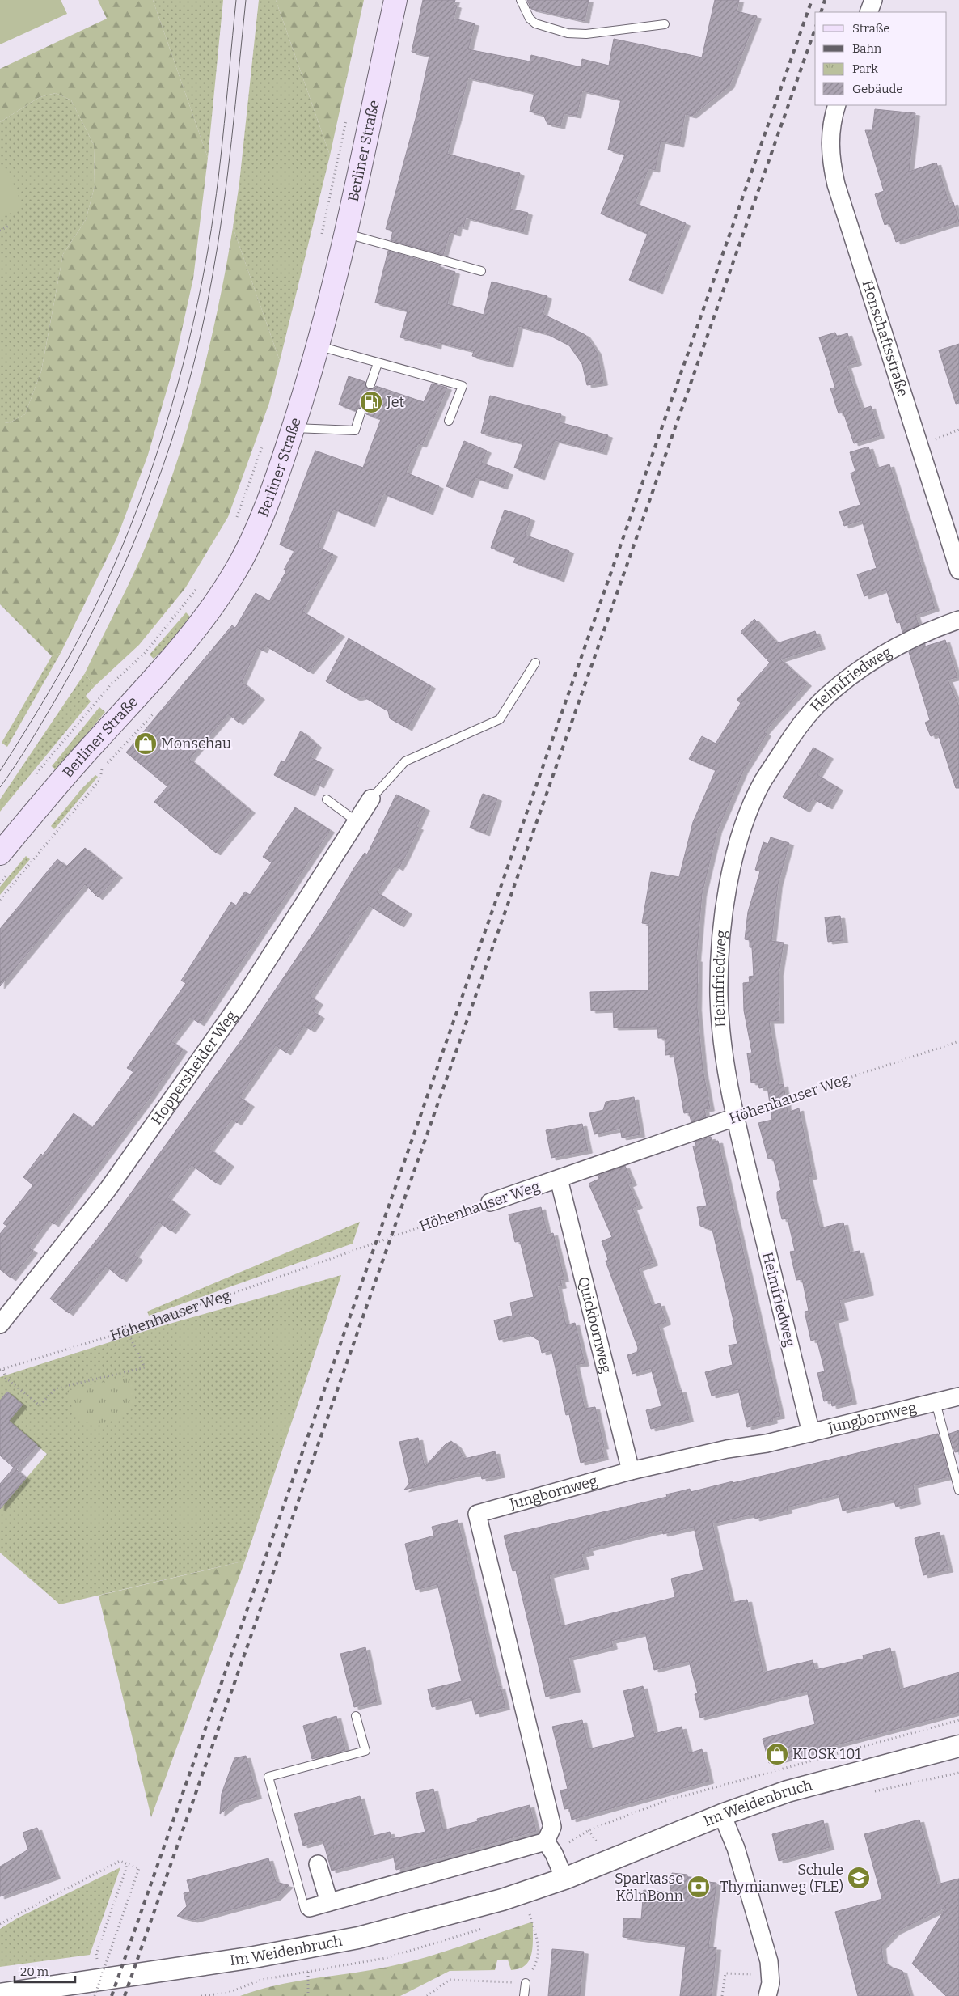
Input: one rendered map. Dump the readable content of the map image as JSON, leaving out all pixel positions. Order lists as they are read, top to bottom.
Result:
{
  "streets": {
    "main road": ["Berliner Straße"],
    "street": [
      "Honschaftsstraße",
      "Heimfriedweg",
      "Hoppersheider Weg",
      "Höhenhauser Weg",
      "Quickbornweg",
      "Jungbornweg",
      "Im Weidenbruch"
    ]
  },
  "crossings": [
    ["Heimfriedweg", "Höhenhauser Weg"],
    ["Heimfriedweg", "Jungbornweg"],
    ["Höhenhauser Weg", "Quickbornweg"],
    ["Quickbornweg", "Jungbornweg"]
  ],
  "places": {
    "fuel station": ["Jet"],
    "shop": ["Monschau", "KIOSK 101"],
    "school or university": ["Schule Thymianweg (FLE)"],
    "bank": ["Sparkasse KölnBonn"]
  },
  "legend": [
    "Straße",
    "Bahn",
    "Park",
    "Gebäude"
  ],
  "scale_bar": "20 m"
}
